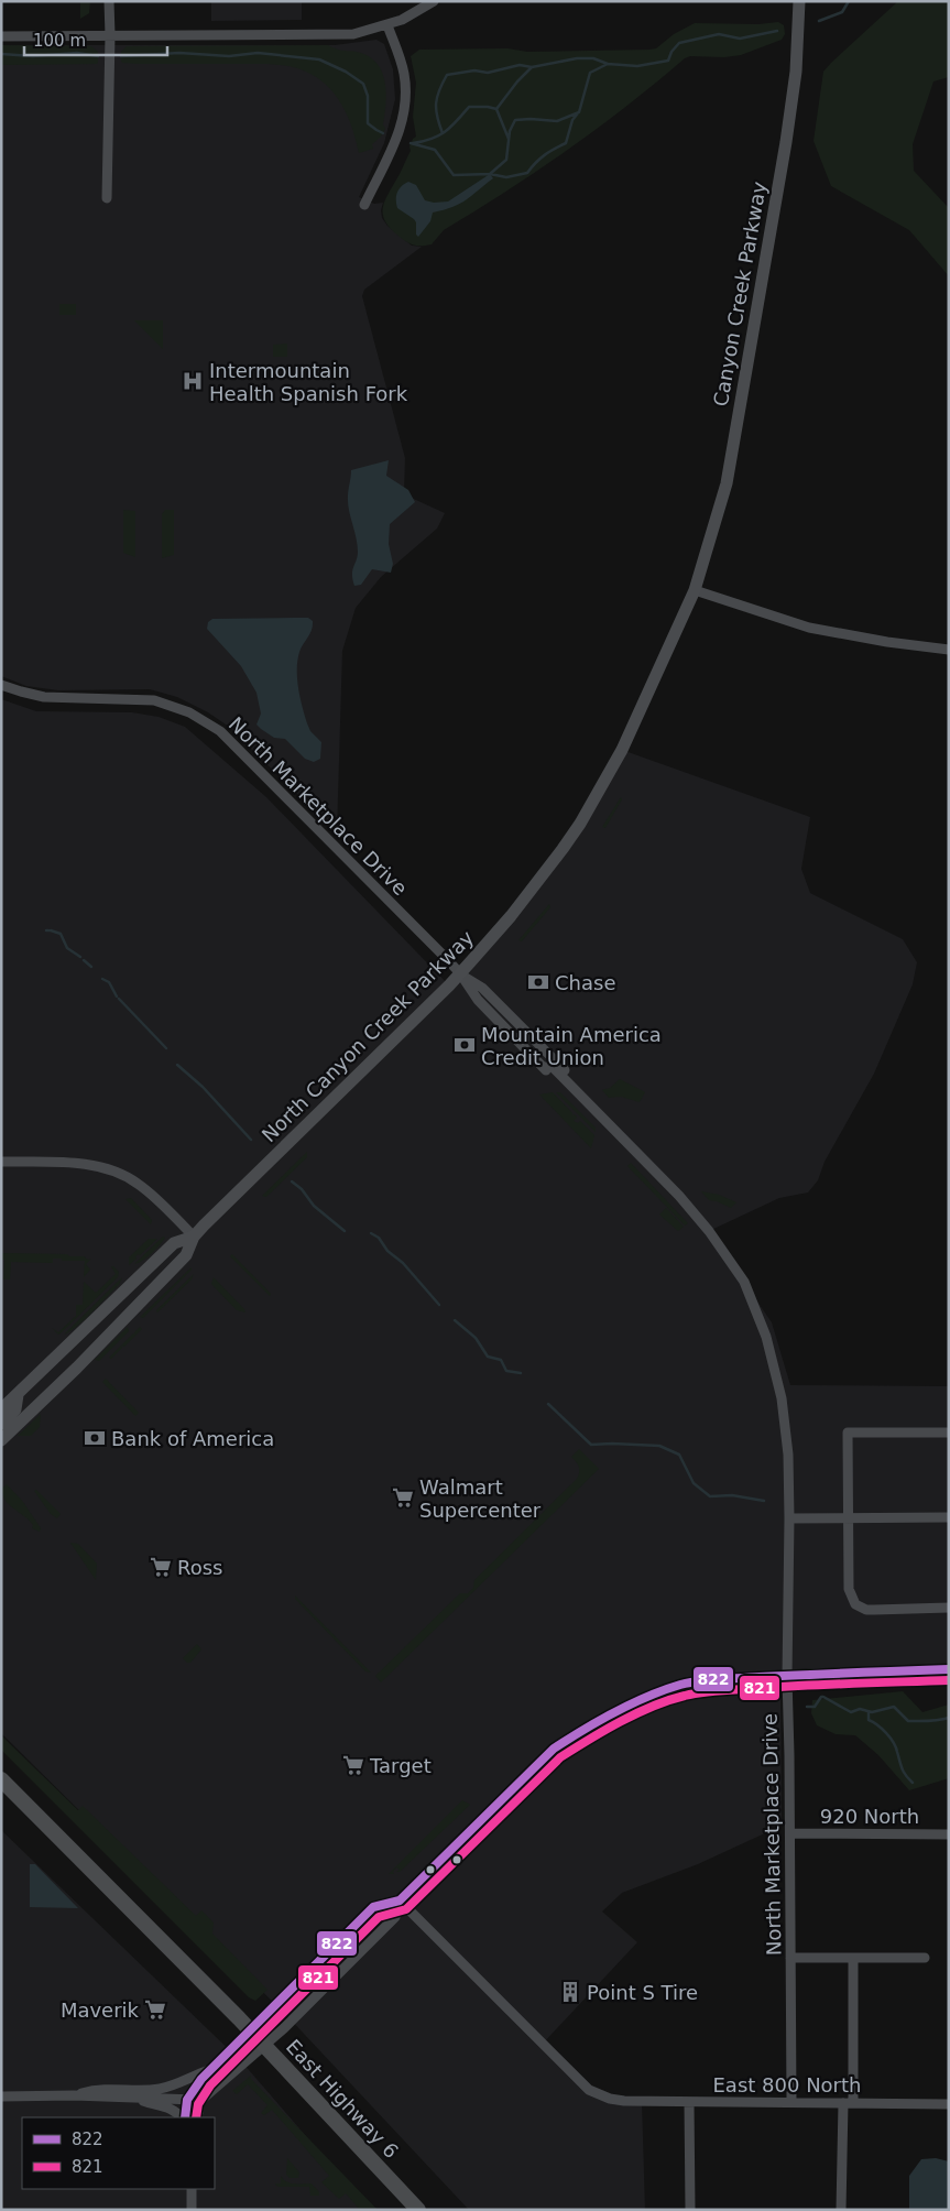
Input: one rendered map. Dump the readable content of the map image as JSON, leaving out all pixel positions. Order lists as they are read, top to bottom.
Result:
{
  "streets": {
    "highway": ["East Highway 6"],
    "main road": ["Canyon Creek Parkway", "North Canyon Creek Parkway"],
    "street": ["North Marketplace Drive", "920 North", "East 800 North"]
  },
  "crossings": [
    ["Canyon Creek Parkway", "North Canyon Creek Parkway"],
    ["North Marketplace Drive", "North Canyon Creek Parkway"],
    ["North Marketplace Drive", "920 North"],
    ["North Marketplace Drive", "East 800 North"]
  ],
  "places": {
    "hospital": ["Intermountain Health Spanish Fork"],
    "bank": ["Chase", "Mountain America Credit Union", "Bank of America"],
    "supermarket": [
      "Walmart Supercenter",
      "Ross",
      "Target",
      "Maverik"
    ],
    "building": ["Point S Tire"]
  },
  "lines": ["transit line 822", "transit line 821"],
  "legend": ["822", "821"],
  "scale_bar": "100 m"
}
